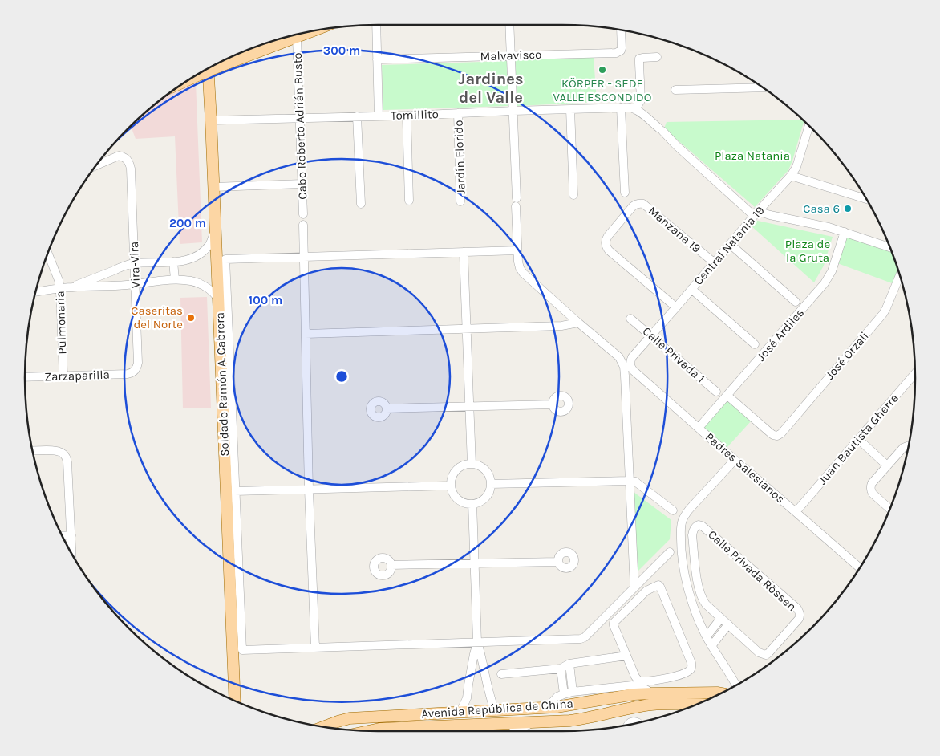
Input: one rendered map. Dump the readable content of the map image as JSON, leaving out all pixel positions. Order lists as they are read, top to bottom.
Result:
{
  "streets": {
    "main road": ["Soldado Ramón A. Cabrera", "Avenida República de China"],
    "street": [
      "Malvavisco",
      "Tomillito",
      "Cabo Roberto Adrián Busto",
      "Jardín Florido",
      "Manzana 19",
      "Central Natania 19",
      "Vira-Vira",
      "Pulmonaria",
      "José Ardiles",
      "Calle Privada 1",
      "José Orzali",
      "Zarzaparilla",
      "Juan Bautista Gherra",
      "Padres Salesianos",
      "Calle Privada Rössen"
    ]
  },
  "crossings": [
    ["Tomillito", "Cabo Roberto Adrián Busto"],
    ["Tomillito", "Jardín Florido"],
    ["Tomillito", "Soldado Ramón A. Cabrera"],
    ["Manzana 19", "Central Natania 19"],
    ["Central Natania 19", "Calle Privada 1"],
    ["Central Natania 19", "Padres Salesianos"],
    ["Vira-Vira", "Zarzaparilla"],
    ["Pulmonaria", "Zarzaparilla"],
    ["José Ardiles", "José Orzali"],
    ["José Ardiles", "Padres Salesianos"],
    ["Juan Bautista Gherra", "Padres Salesianos"]
  ],
  "districts": ["Jardines del Valle"],
  "parks": ["Plaza Natania", "Plaza de la Gruta"],
  "places": ["KÖRPER - SEDE VALLE ESCONDIDO", "Casa 6", "Caseritas del Norte"],
  "rings": ["300 m", "200 m", "100 m"]
}
